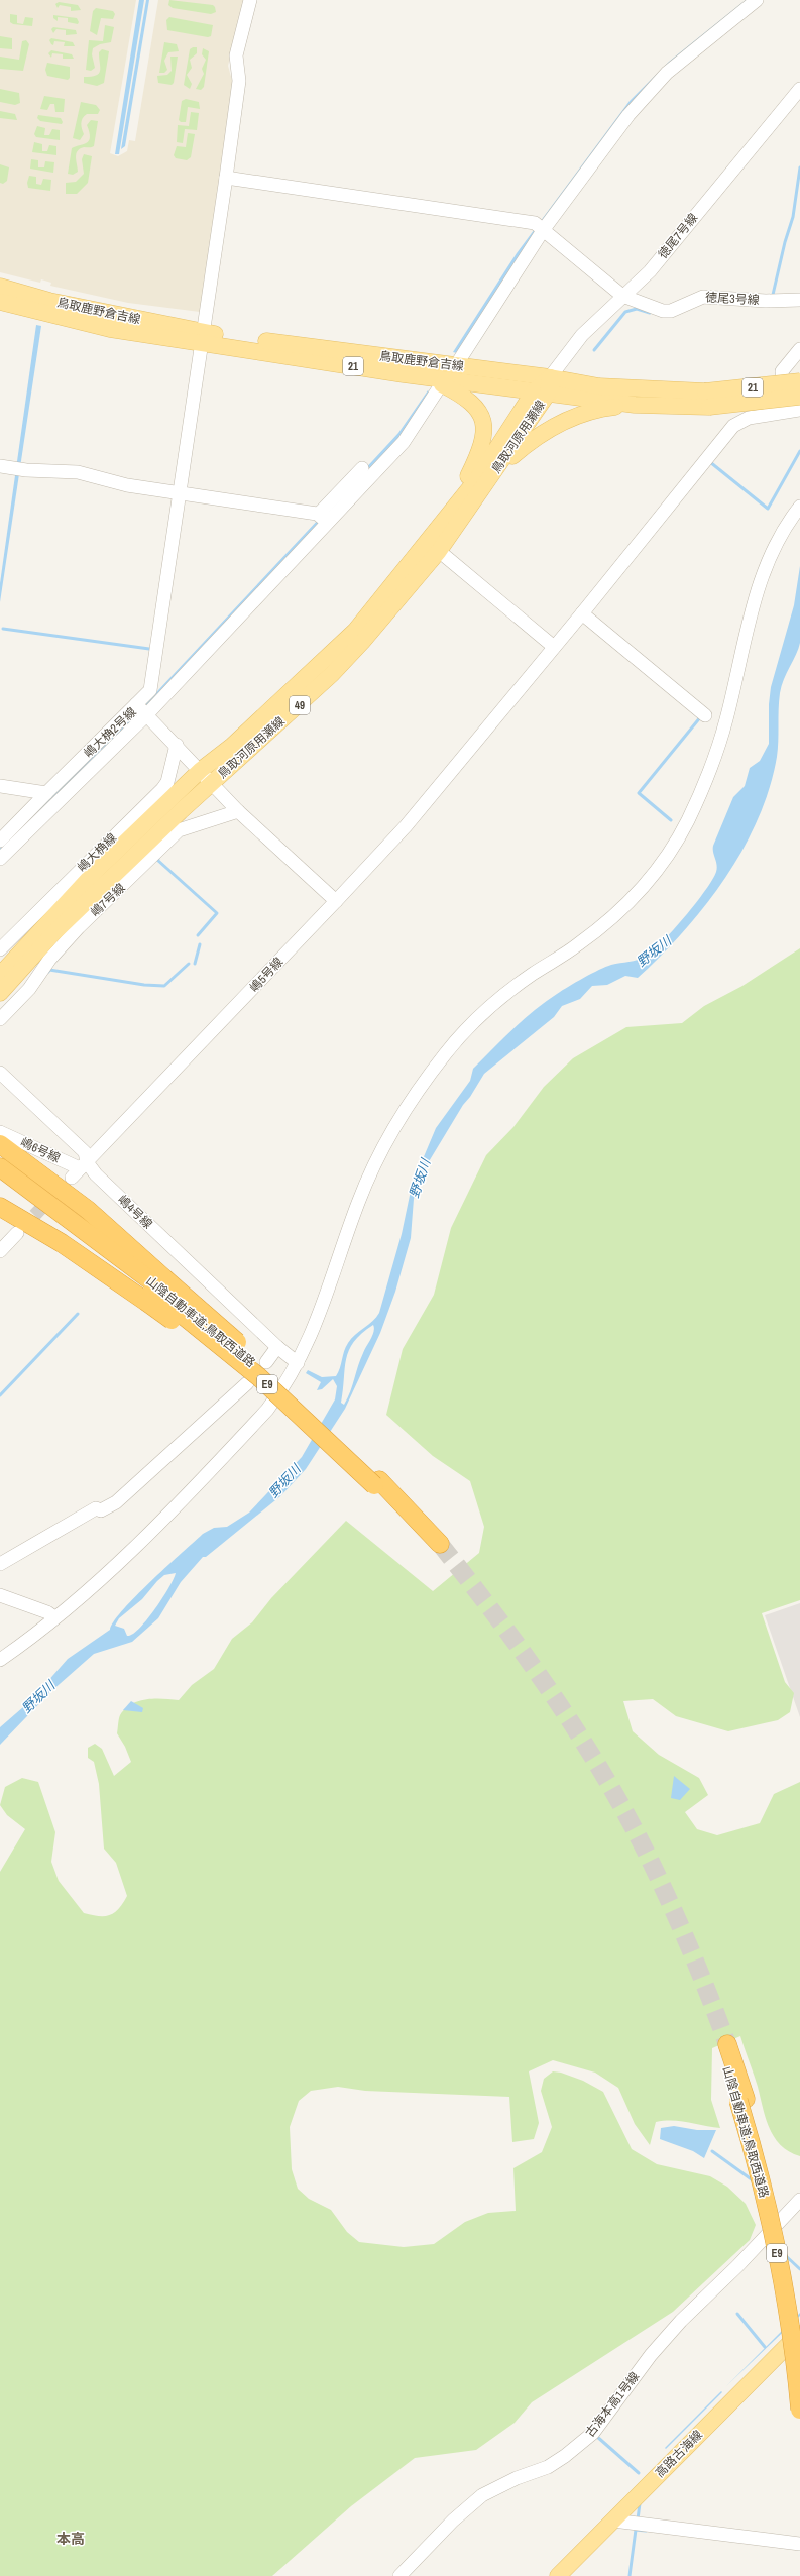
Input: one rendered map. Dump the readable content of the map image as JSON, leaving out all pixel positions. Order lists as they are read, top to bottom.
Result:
{
  "streets": {
    "highway": ["山陰自動車道;鳥取西道路", "E9"],
    "main road": [
      "鳥取鹿野倉吉線",
      "21",
      "鳥取河原用瀬線",
      "49",
      "高路古海線"
    ],
    "street": [
      "徳尾7号線",
      "徳尾3号線",
      "嶋大桷2号線",
      "嶋大桷線",
      "嶋7号線",
      "嶋5号線",
      "嶋6号線",
      "嶋4号線",
      "古海本高1号線"
    ]
  },
  "crossings": [
    ["徳尾7号線", "徳尾3号線"],
    ["徳尾7号線", "鳥取鹿野倉吉線"],
    ["徳尾7号線", "鳥取河原用瀬線"],
    ["鳥取鹿野倉吉線", "鳥取河原用瀬線"],
    ["鳥取河原用瀬線", "嶋大桷2号線"],
    ["嶋大桷2号線", "嶋大桷線"],
    ["嶋5号線", "嶋6号線"],
    ["嶋5号線", "嶋4号線"],
    ["嶋6号線", "嶋4号線"]
  ],
  "districts": ["本高"],
  "water": ["野坂川"]
}
